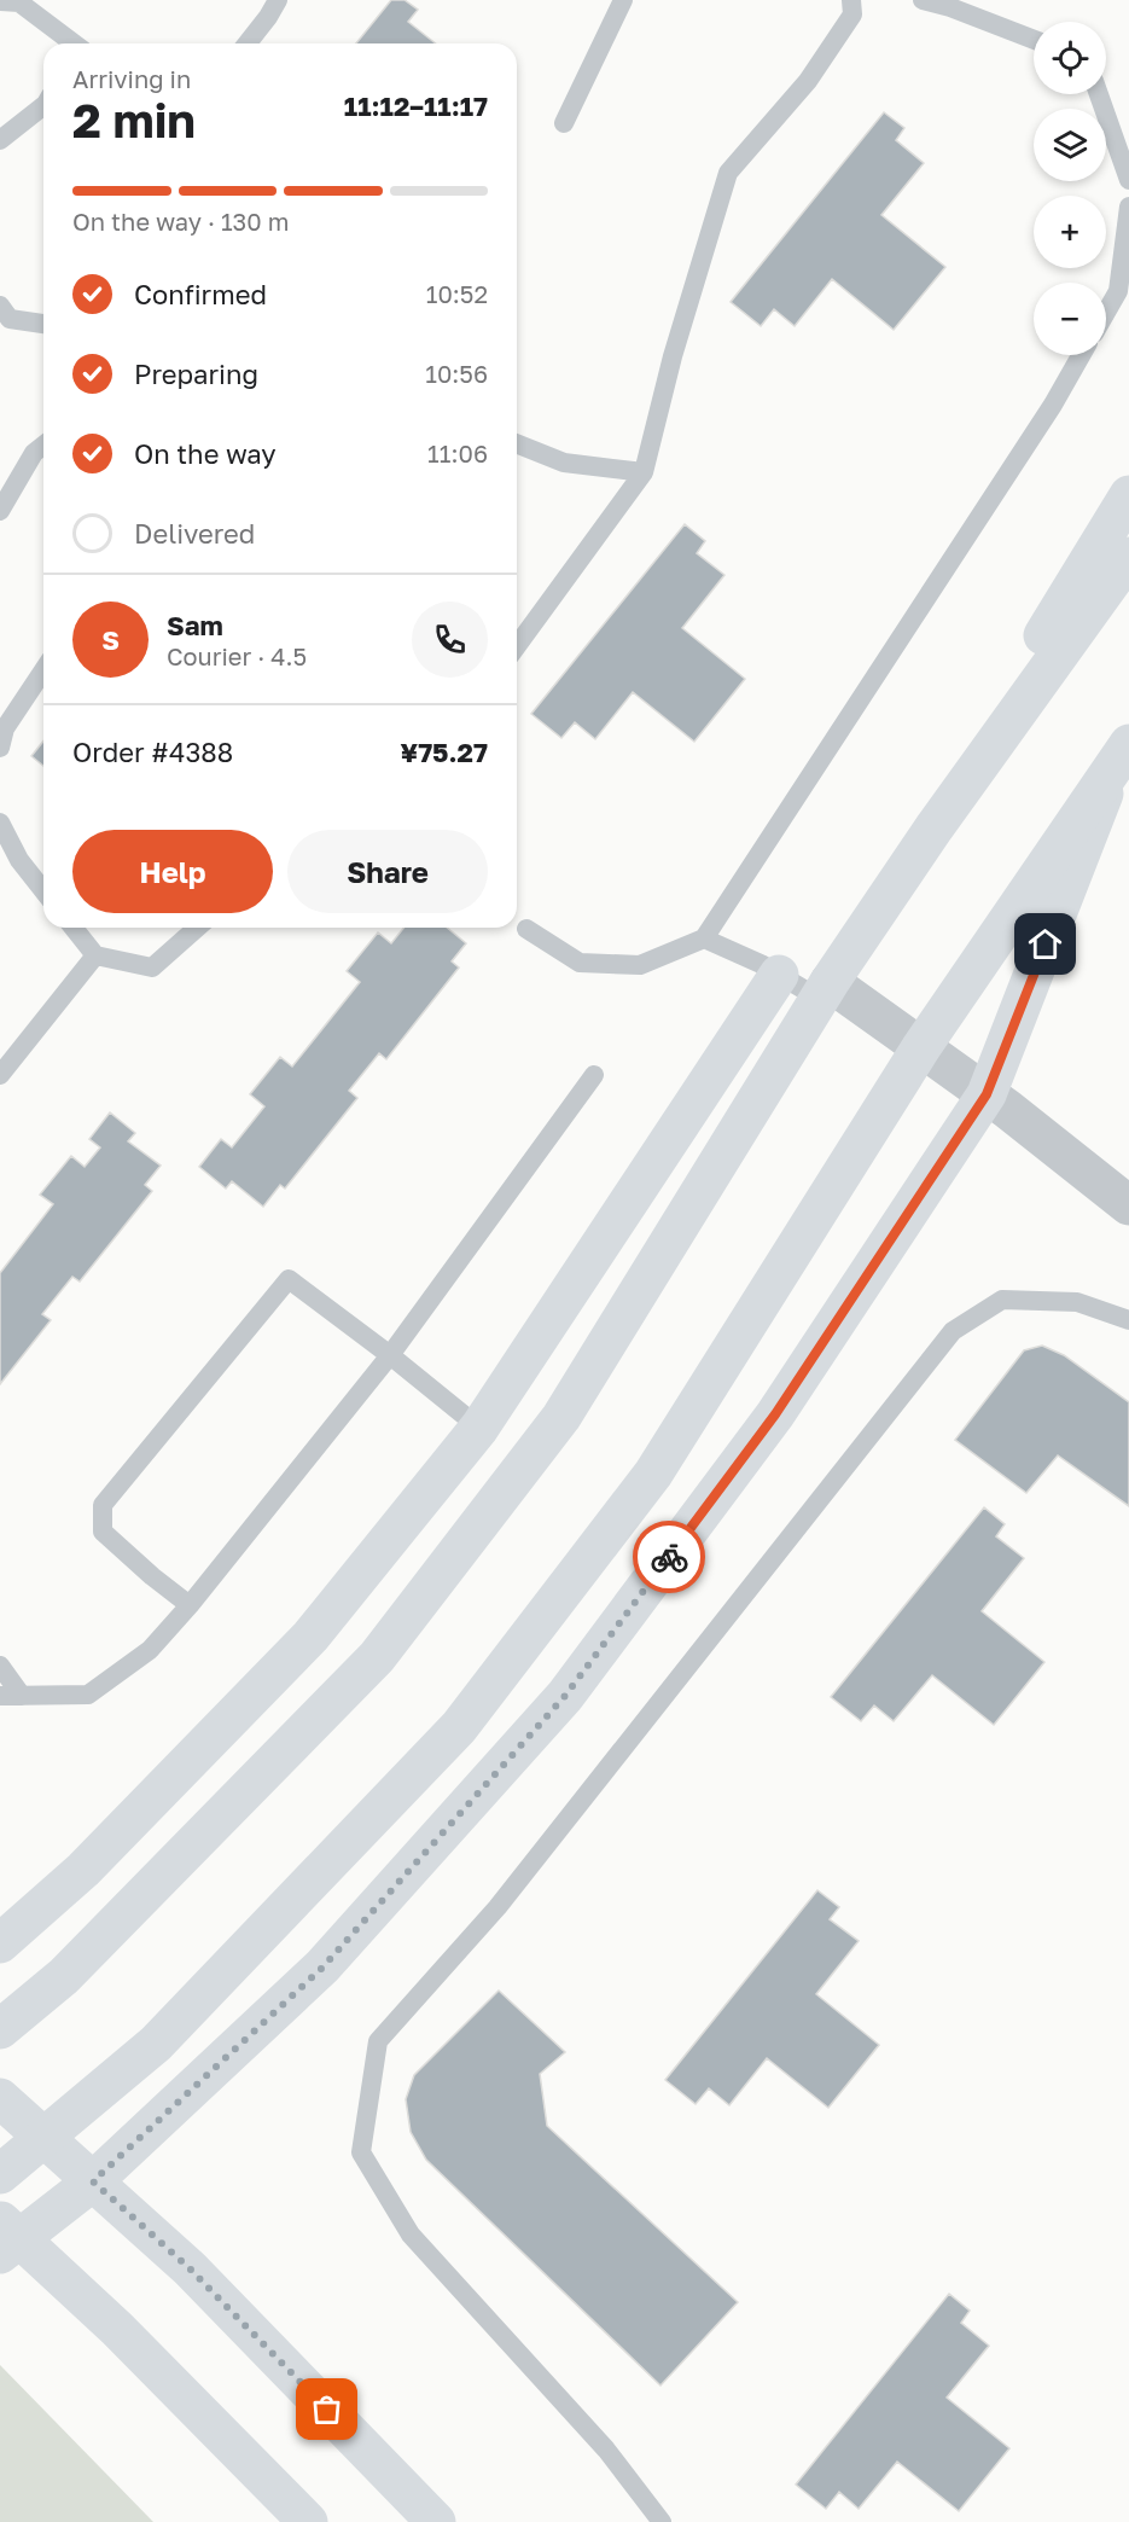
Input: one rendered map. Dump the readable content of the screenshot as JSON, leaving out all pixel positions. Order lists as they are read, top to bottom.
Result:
{
  "page": {
    "map_buttons": ["+", "−"],
    "heading": ["2 min", "Arriving in", "11:12–11:17"],
    "panel": [
      "Sam",
      "Courier · 4.5",
      "Order #4388",
      "¥75.27"
    ],
    "bar": "On the way · 130 m",
    "list": [
      ["Confirmed", "10:52"],
      ["Preparing", "10:56"],
      ["On the way", "11:06"],
      "Delivered"
    ],
    "round": "S",
    "buttons": ["Help", "Share"]
  }
}
